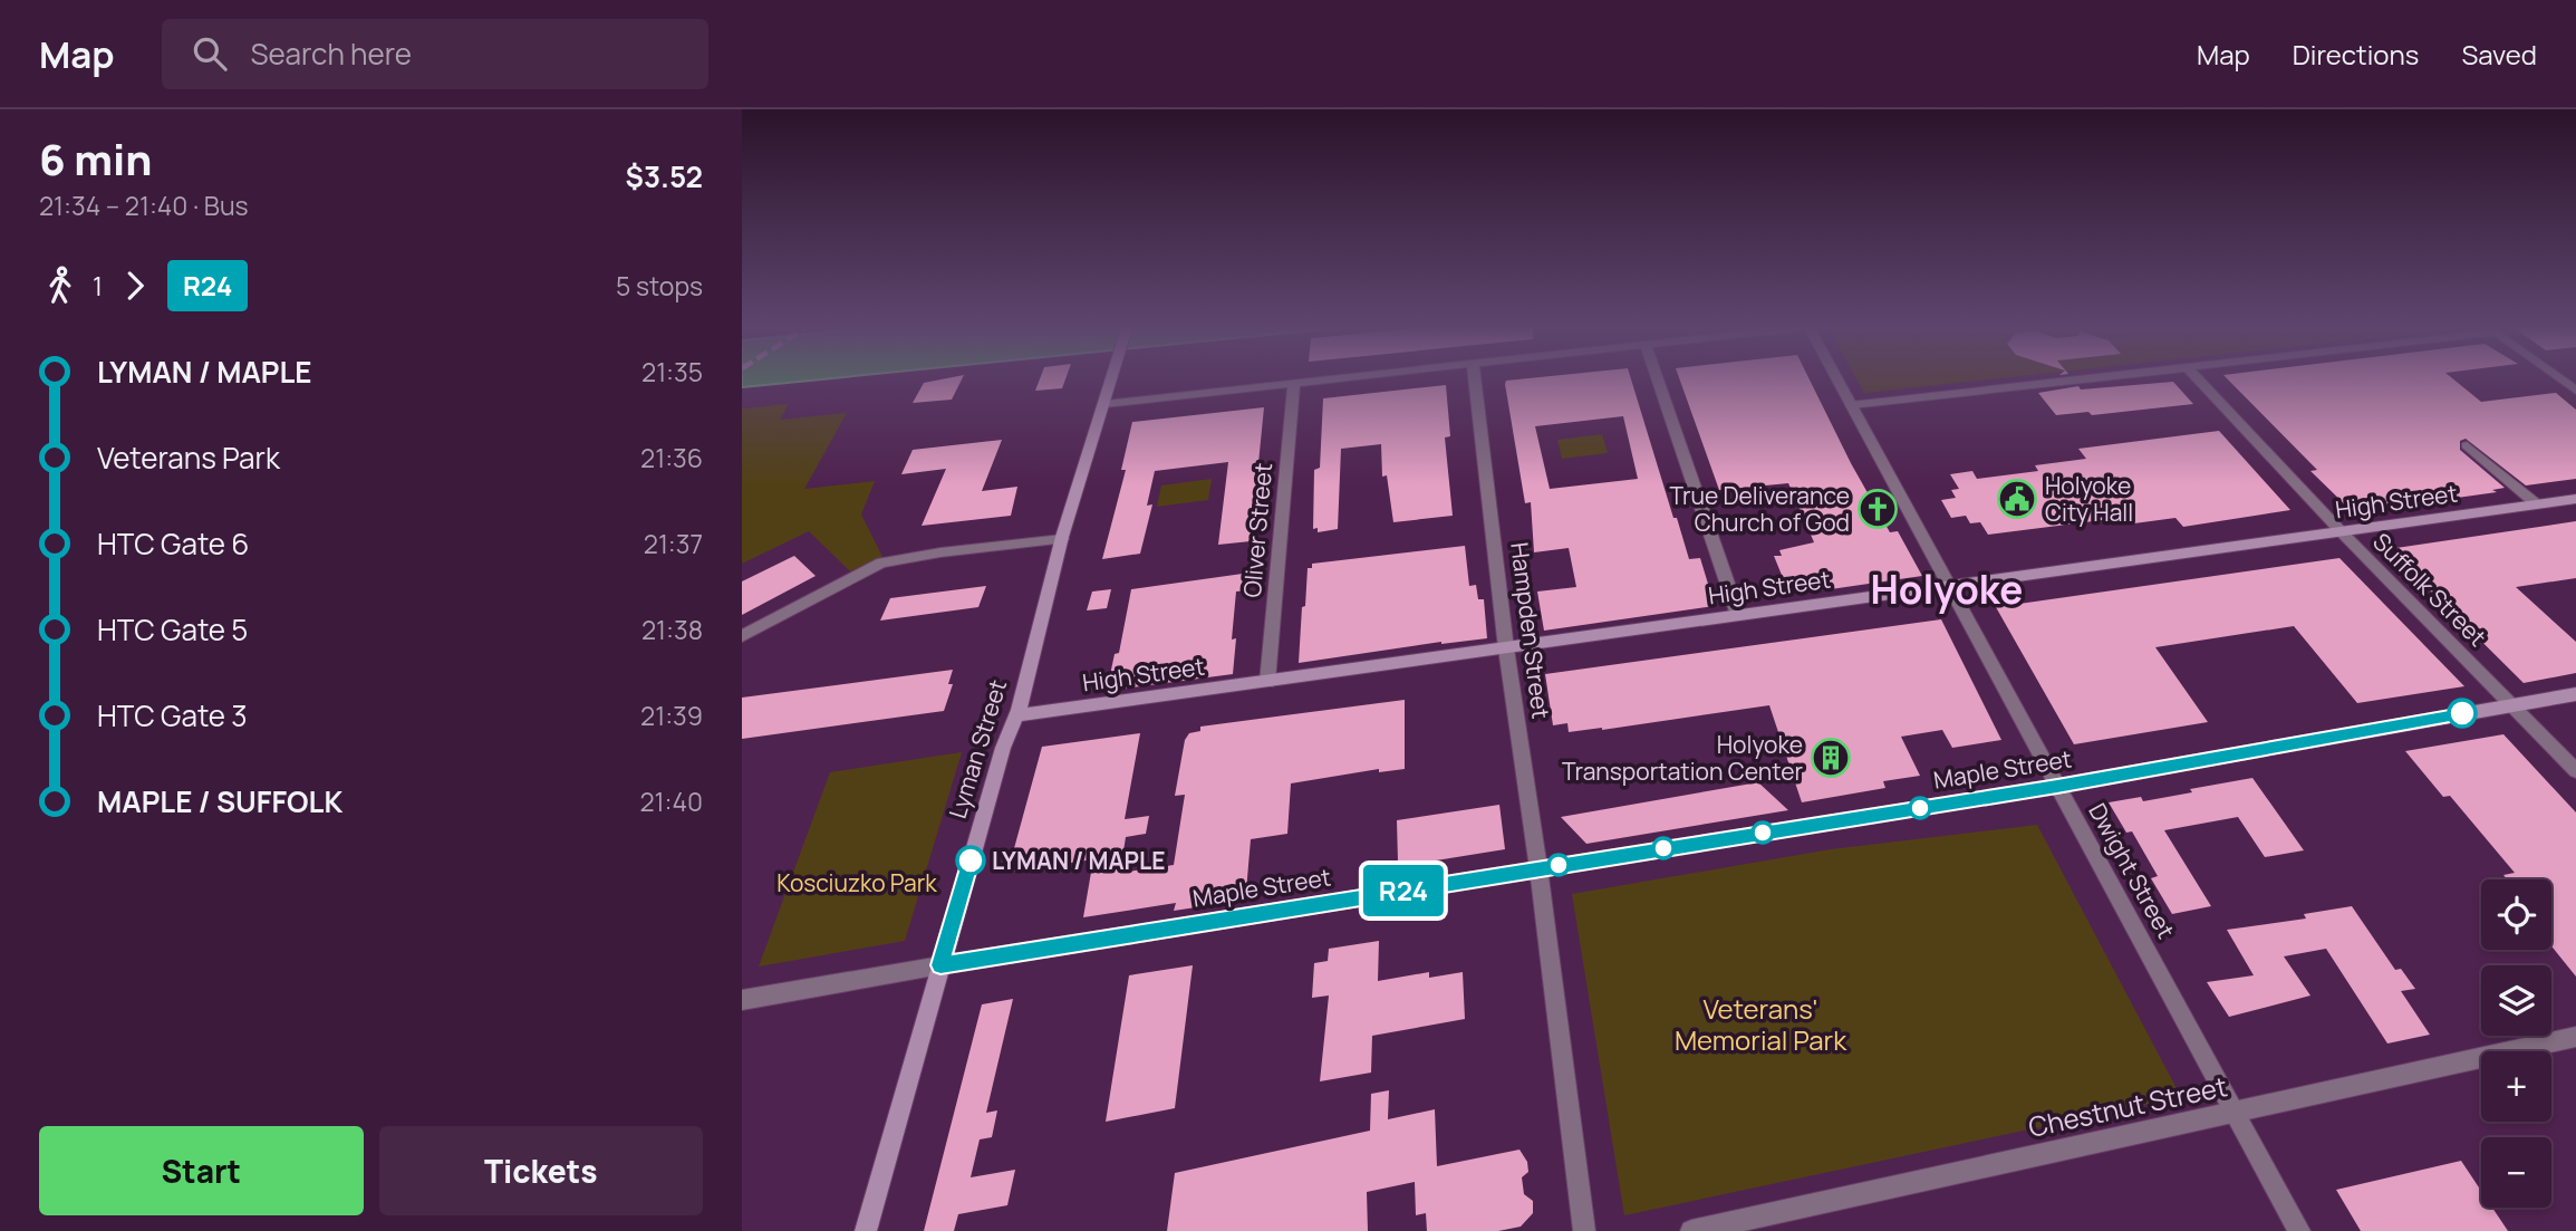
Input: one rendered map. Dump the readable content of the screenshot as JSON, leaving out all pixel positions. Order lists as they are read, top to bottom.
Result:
{
  "streets": {
    "main road": ["High Street", "Lyman Street", "Maple Street"],
    "street": [
      "Oliver Street",
      "Suffolk Street",
      "Hampden Street",
      "Dwight Street",
      "Chestnut Street"
    ]
  },
  "crossings": [
    ["High Street", "Oliver Street"],
    ["High Street", "Suffolk Street"],
    ["High Street", "Hampden Street"],
    ["High Street", "Lyman Street"],
    ["High Street", "Dwight Street"],
    ["Suffolk Street", "Maple Street"],
    ["Hampden Street", "Maple Street"],
    ["Lyman Street", "Maple Street"],
    ["Maple Street", "Dwight Street"],
    ["Dwight Street", "Chestnut Street"]
  ],
  "districts": ["Holyoke"],
  "parks": ["Kosciuzko Park", "Veterans' Memorial Park"],
  "places": {
    "public building": ["Holyoke City Hall"],
    "church": ["True Deliverance Church of God"],
    "building": ["Holyoke Transportation Center"],
    "other": ["LYMAN / MAPLE"]
  },
  "lines": ["bus line R24"],
  "page": {
    "header": "Map",
    "search": "Search here",
    "nav": ["Map", "Directions", "Saved"],
    "heading": ["6 min", "21:34 – 21:40 · Bus", "$3.52"],
    "on_map": "R24",
    "legs": ["1", "R24", "5 stops"],
    "list": [
      {
        "name": "LYMAN / MAPLE",
        "value": "21:35"
      },
      {
        "name": "Veterans Park",
        "value": "21:36"
      },
      {
        "name": "HTC Gate 6",
        "value": "21:37"
      },
      {
        "name": "HTC Gate 5",
        "value": "21:38"
      },
      {
        "name": "HTC Gate 3",
        "value": "21:39"
      },
      {
        "name": "MAPLE / SUFFOLK",
        "value": "21:40"
      }
    ],
    "map_buttons": ["+", "−"],
    "buttons": ["Start", "Tickets"]
  }
}
